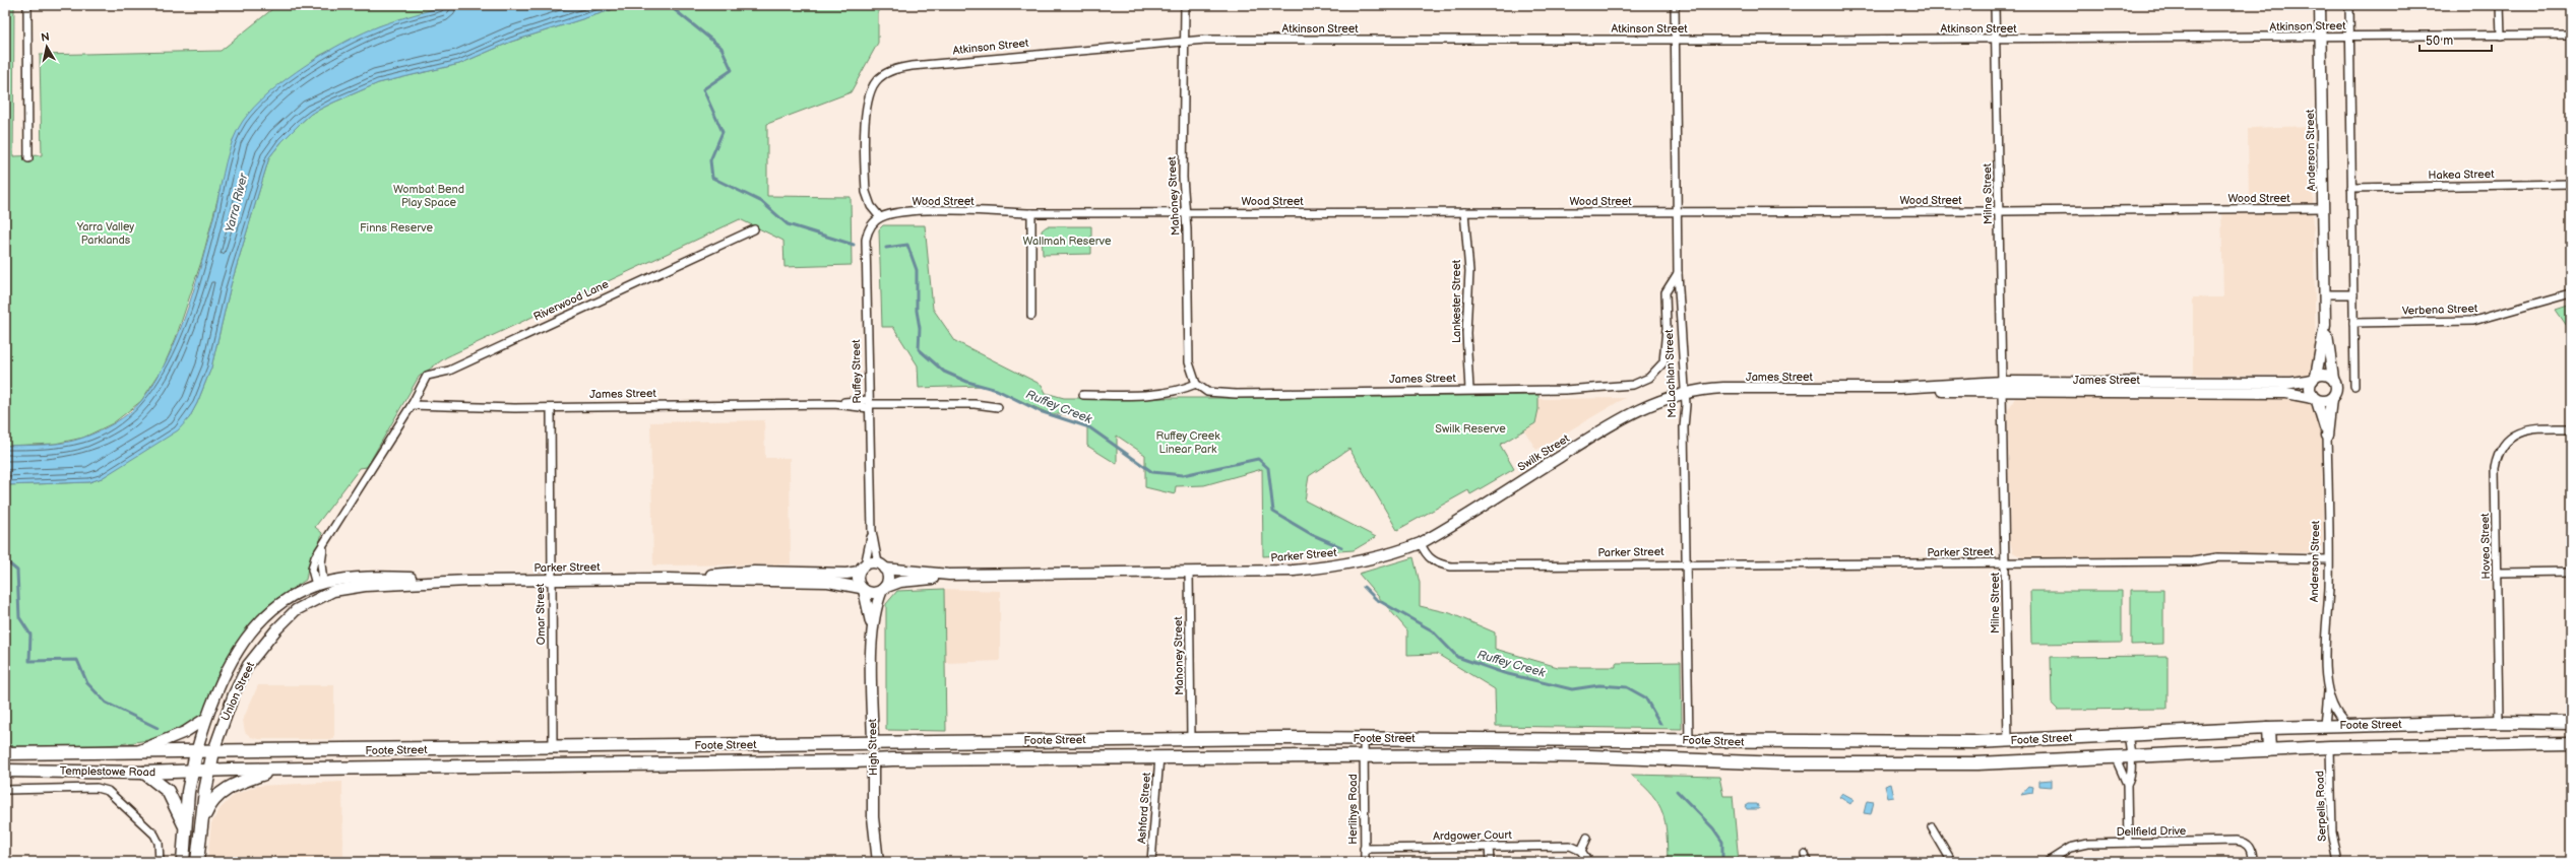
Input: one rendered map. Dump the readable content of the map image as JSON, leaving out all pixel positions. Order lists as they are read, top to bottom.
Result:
{
  "streets": {
    "main road": [
      "Anderson Street",
      "James Street",
      "Swilk Street",
      "Parker Street",
      "Union Street",
      "Foote Street",
      "High Street",
      "Templestowe Road"
    ],
    "street": [
      "Atkinson Street",
      "Hakea Street",
      "Milne Street",
      "Mahoney Street",
      "Wood Street",
      "Riverwood Lane",
      "Lankester Street",
      "Verbena Street",
      "Ruffey Street",
      "McLachlan Street",
      "Hovea Street",
      "Omar Street",
      "Serpells Road",
      "Ashford Street",
      "Herlihys Road",
      "Dellfield Drive",
      "Ardgower Court"
    ]
  },
  "crossings": [
    ["Atkinson Street", "Anderson Street"],
    ["Atkinson Street", "Milne Street"],
    ["Atkinson Street", "Mahoney Street"],
    ["Atkinson Street", "Wood Street"],
    ["Atkinson Street", "Ruffey Street"],
    ["Atkinson Street", "McLachlan Street"],
    ["Anderson Street", "Wood Street"],
    ["Anderson Street", "James Street"],
    ["Anderson Street", "Parker Street"],
    ["Anderson Street", "Foote Street"],
    ["Milne Street", "Wood Street"],
    ["Milne Street", "James Street"],
    ["Milne Street", "Parker Street"],
    ["Milne Street", "Foote Street"],
    ["Mahoney Street", "Wood Street"],
    ["Mahoney Street", "James Street"],
    ["Mahoney Street", "Parker Street"],
    ["Mahoney Street", "Foote Street"],
    ["Wood Street", "Lankester Street"],
    ["Wood Street", "Ruffey Street"],
    ["Wood Street", "McLachlan Street"],
    ["Riverwood Lane", "James Street"],
    ["Lankester Street", "James Street"],
    ["Ruffey Street", "James Street"],
    ["Ruffey Street", "Parker Street"],
    ["Ruffey Street", "High Street"],
    ["McLachlan Street", "James Street"],
    ["McLachlan Street", "Swilk Street"],
    ["McLachlan Street", "Parker Street"],
    ["McLachlan Street", "Foote Street"],
    ["James Street", "Swilk Street"],
    ["James Street", "Omar Street"],
    ["Swilk Street", "Parker Street"],
    ["Hovea Street", "Foote Street"],
    ["Parker Street", "Omar Street"],
    ["Parker Street", "Union Street"],
    ["Parker Street", "High Street"],
    ["Omar Street", "Foote Street"],
    ["Union Street", "Foote Street"],
    ["Union Street", "Templestowe Road"],
    ["Foote Street", "High Street"],
    ["Foote Street", "Templestowe Road"],
    ["Foote Street", "Serpells Road"],
    ["Foote Street", "Ashford Street"],
    ["Foote Street", "Herlihys Road"],
    ["Herlihys Road", "Ardgower Court"]
  ],
  "water": ["Yarra River", "Ruffey Creek"],
  "parks": [
    "Wombat Bend Play Space",
    "Yarra Valley Parklands",
    "Finns Reserve",
    "Wallmah Reserve",
    "Swilk Reserve",
    "Ruffey Creek Linear Park"
  ],
  "scale_bar": "50 m",
  "north": "top"
}
